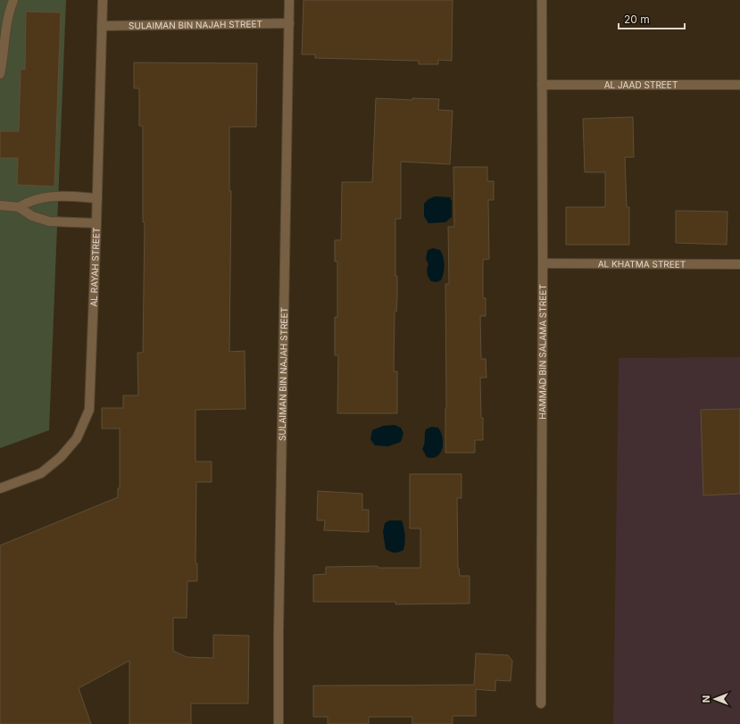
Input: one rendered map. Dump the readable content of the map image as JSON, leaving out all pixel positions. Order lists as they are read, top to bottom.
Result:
{
  "streets": {
    "street": [
      "SULAIMAN BIN NAJAH STREET",
      "AL JAAD STREET",
      "AL KHATMA STREET",
      "AL RAYAH STREET",
      "HAMMAD BIN SALAMA STREET"
    ]
  },
  "crossings": [
    ["SULAIMAN BIN NAJAH STREET", "AL RAYAH STREET"],
    ["AL JAAD STREET", "HAMMAD BIN SALAMA STREET"],
    ["AL KHATMA STREET", "HAMMAD BIN SALAMA STREET"]
  ],
  "scale_bar": "20 m",
  "north": "left"
}
